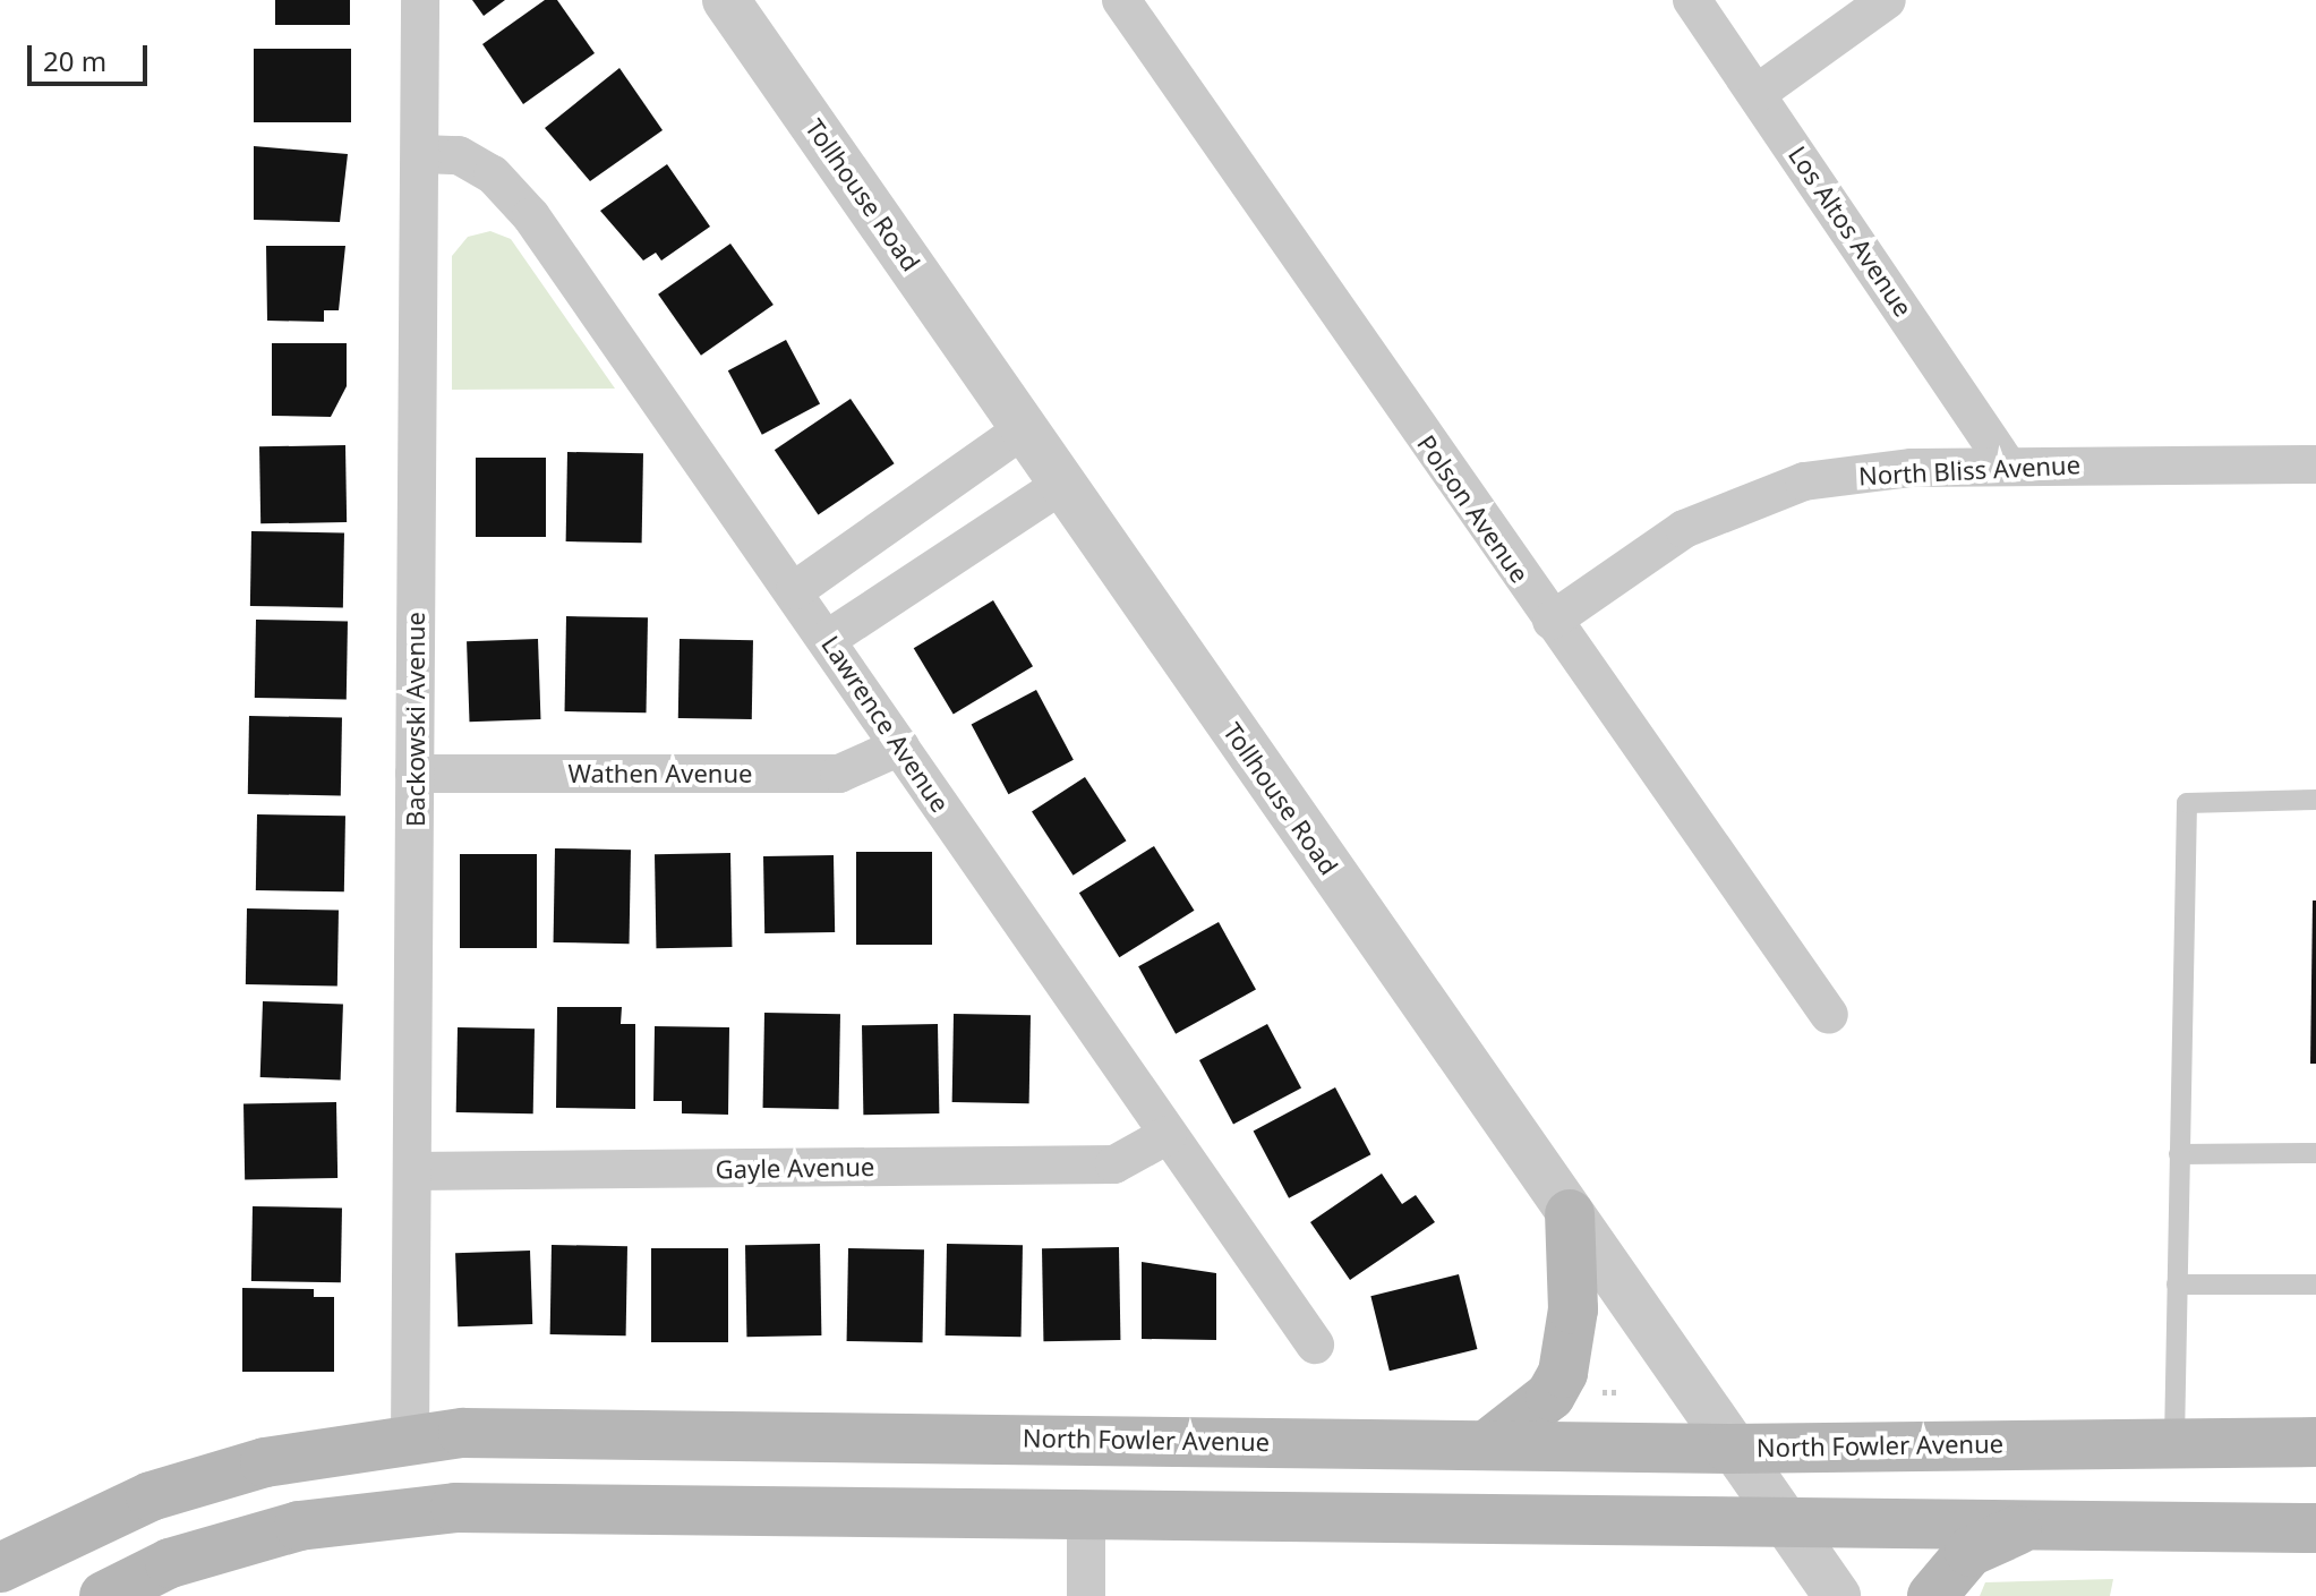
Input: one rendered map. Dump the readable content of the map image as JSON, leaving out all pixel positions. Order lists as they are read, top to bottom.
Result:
{
  "streets": {
    "main road": ["North Fowler Avenue"],
    "street": [
      "Tollhouse Road",
      "Los Altos Avenue",
      "North Bliss Avenue",
      "Polson Avenue",
      "Backowski Avenue",
      "Lawrence Avenue",
      "Wathen Avenue",
      "Gayle Avenue"
    ]
  },
  "crossings": [
    ["Tollhouse Road", "North Fowler Avenue"],
    ["Los Altos Avenue", "North Bliss Avenue"],
    ["North Bliss Avenue", "Polson Avenue"],
    ["Backowski Avenue", "Lawrence Avenue"],
    ["Backowski Avenue", "Wathen Avenue"],
    ["Backowski Avenue", "Gayle Avenue"],
    ["Backowski Avenue", "North Fowler Avenue"],
    ["Lawrence Avenue", "Wathen Avenue"],
    ["Lawrence Avenue", "Gayle Avenue"]
  ],
  "scale_bar": "20 m"
}
